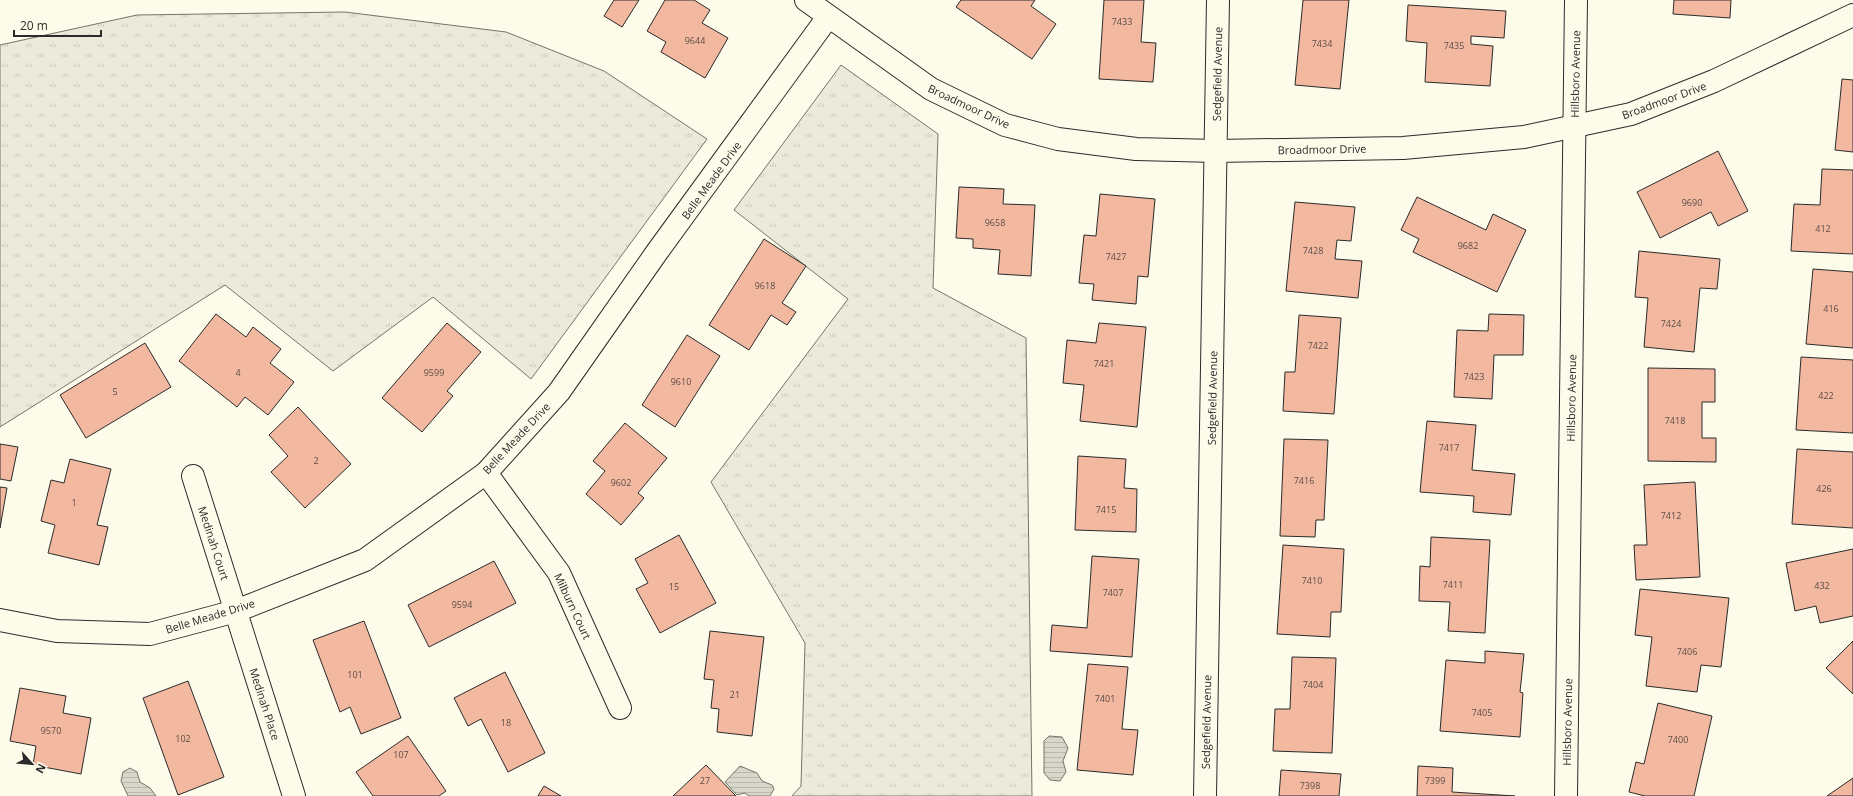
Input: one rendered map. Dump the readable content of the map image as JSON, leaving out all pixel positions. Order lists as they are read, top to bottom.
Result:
{
  "streets": {
    "street": [
      "Sedgefield Avenue",
      "Hillsboro Avenue",
      "Broadmoor Drive",
      "Belle Meade Drive",
      "Medinah Court",
      "Milburn Court",
      "Medinah Place"
    ]
  },
  "crossings": [
    ["Sedgefield Avenue", "Broadmoor Drive"],
    ["Hillsboro Avenue", "Broadmoor Drive"],
    ["Broadmoor Drive", "Belle Meade Drive"],
    ["Belle Meade Drive", "Medinah Court"],
    ["Belle Meade Drive", "Milburn Court"],
    ["Belle Meade Drive", "Medinah Place"],
    ["Medinah Court", "Medinah Place"]
  ],
  "house_numbers": [
    "7433",
    "9644",
    "7434",
    "7435",
    "9690",
    "9658",
    "412",
    "9682",
    "7428",
    "7427",
    "9618",
    "416",
    "7424",
    "7422",
    "7421",
    "4",
    "9599",
    "7423",
    "9610",
    "5",
    "422",
    "7418",
    "7417",
    "2",
    "7416",
    "9602",
    "426",
    "1",
    "7415",
    "7412",
    "7410",
    "7411",
    "432",
    "15",
    "7407",
    "9594",
    "7406",
    "101",
    "7404",
    "21",
    "7401",
    "7405",
    "18",
    "9570",
    "102",
    "7400",
    "107",
    "27",
    "7399",
    "7398"
  ],
  "scale_bar": "20 m",
  "north": "bottom right"
}
